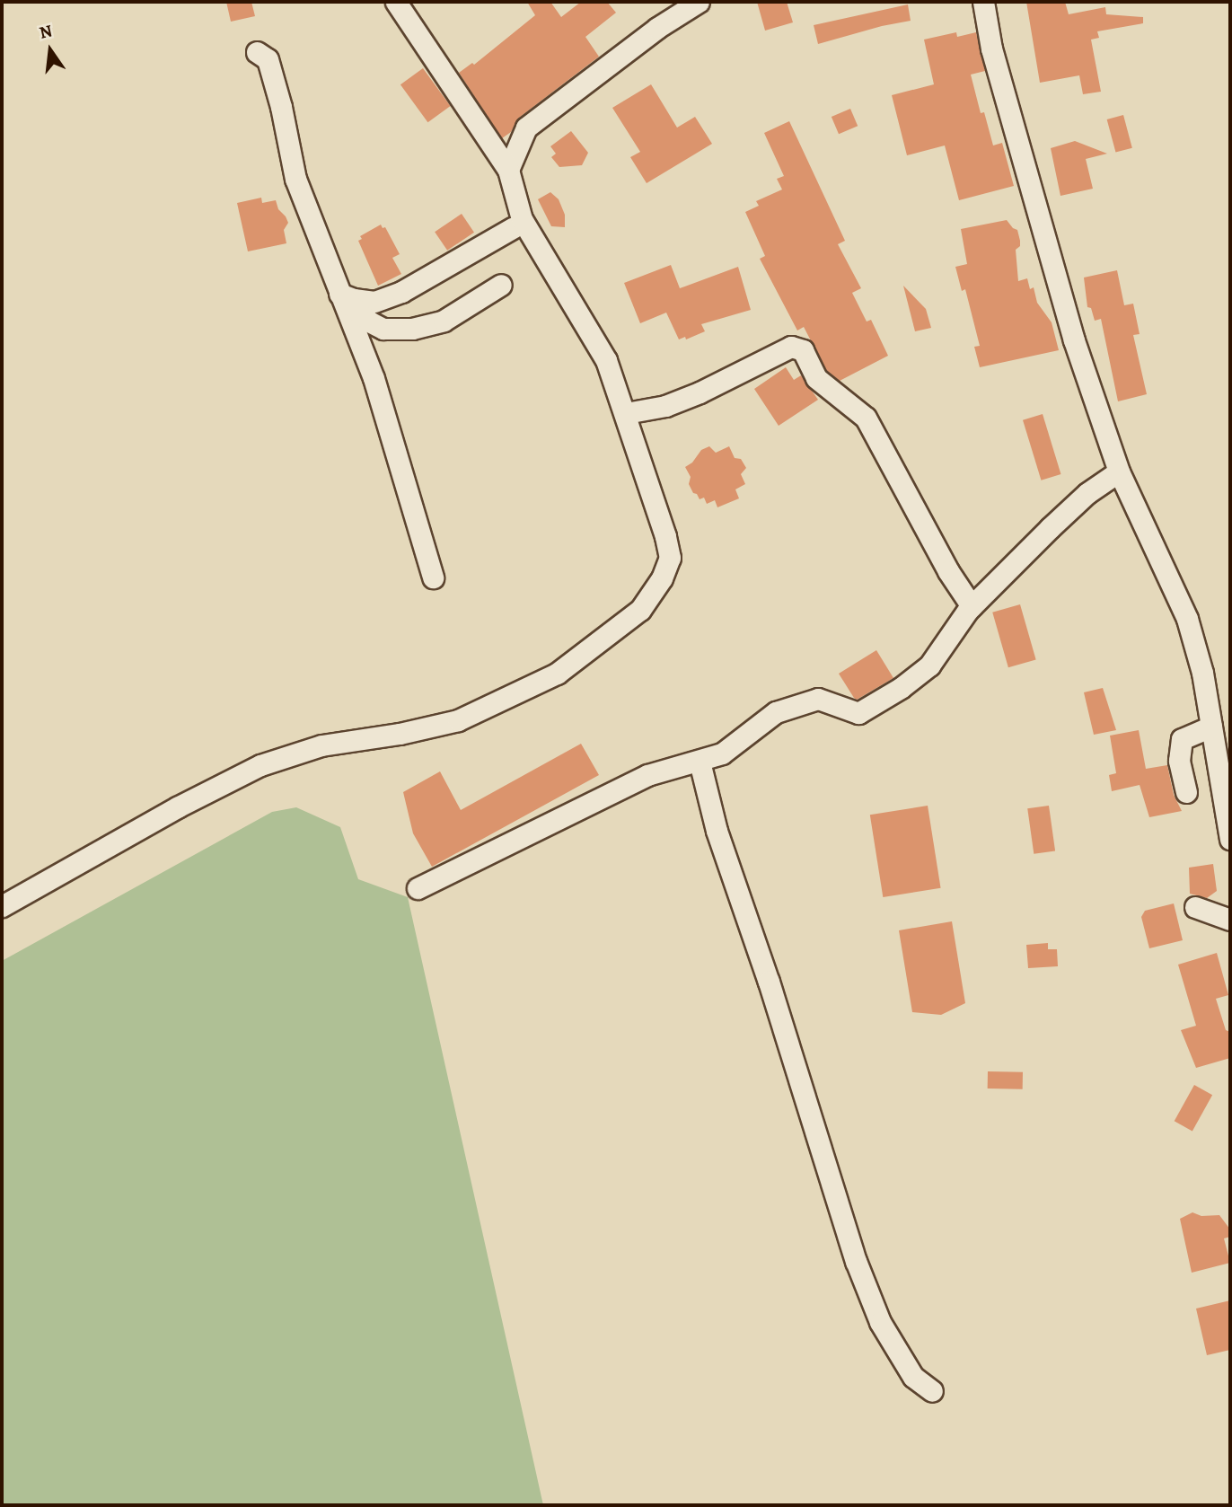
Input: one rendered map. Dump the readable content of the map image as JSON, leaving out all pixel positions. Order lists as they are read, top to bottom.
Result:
{
  "north": "top"
}
